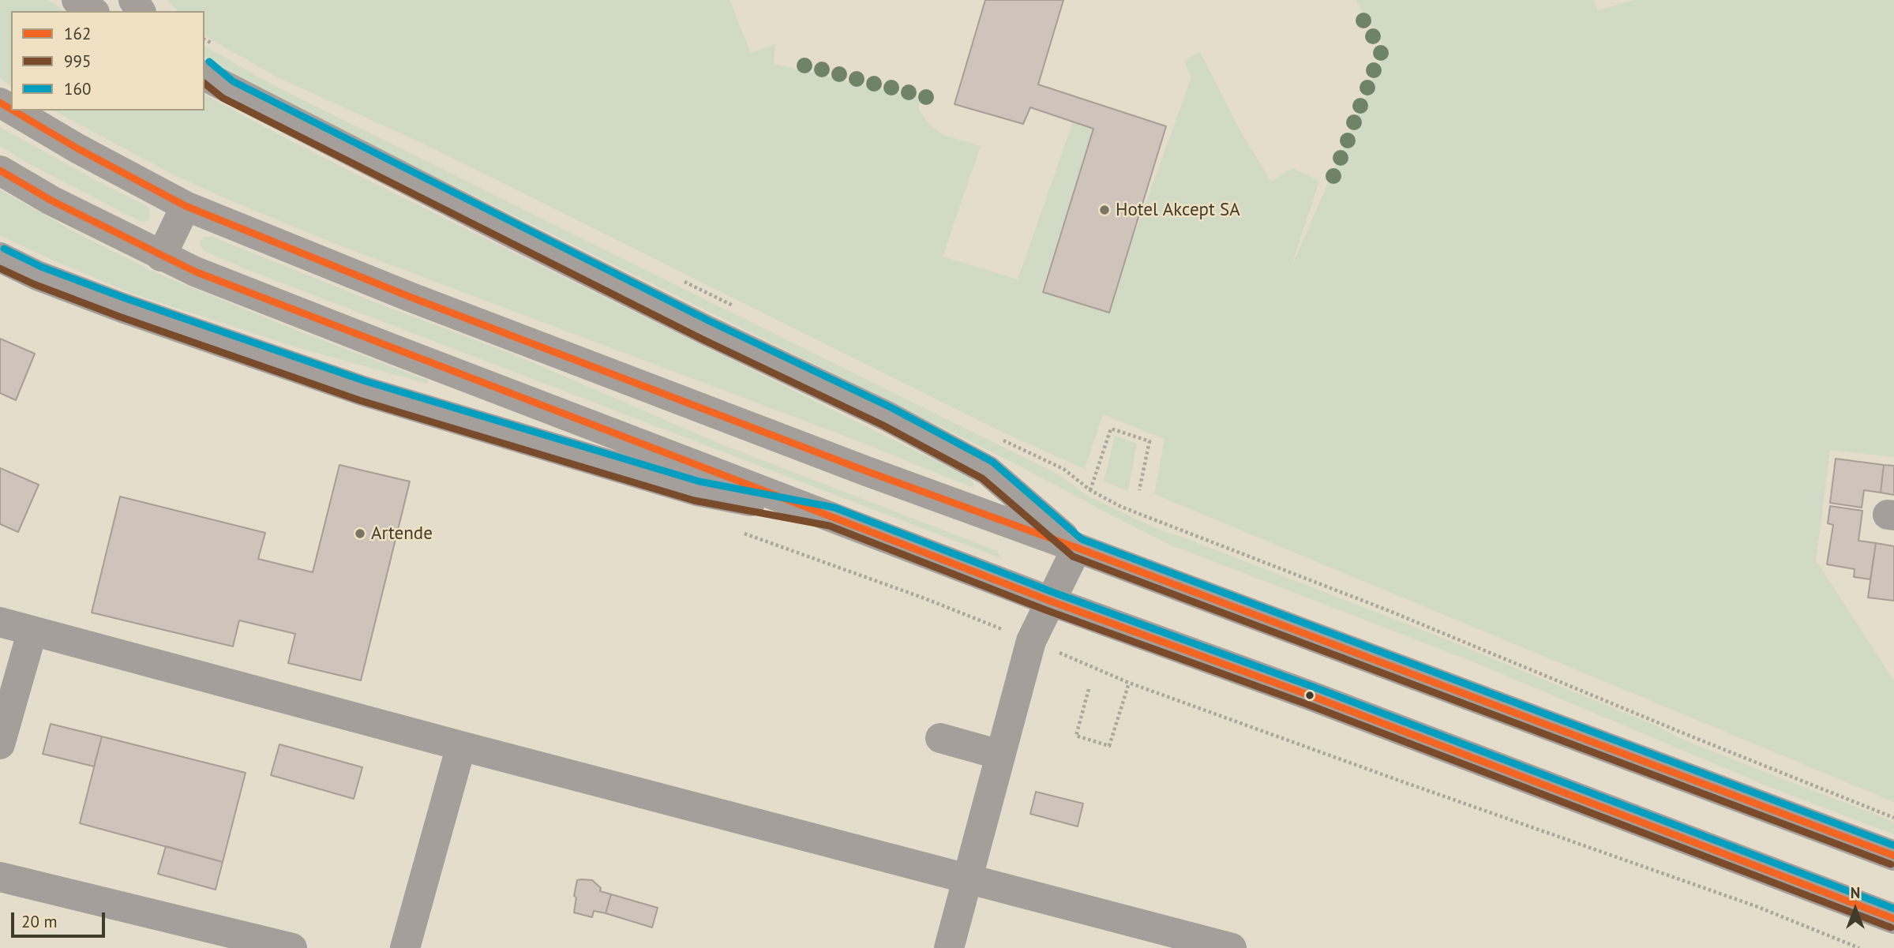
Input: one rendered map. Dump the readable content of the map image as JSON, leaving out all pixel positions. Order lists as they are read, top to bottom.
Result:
{
  "places": ["Hotel Akcept SA", "Artende"],
  "lines": ["transit line 160", "transit line 995", "transit line 162"],
  "legend": ["162", "995", "160"],
  "scale_bar": "20 m",
  "north": "top"
}
